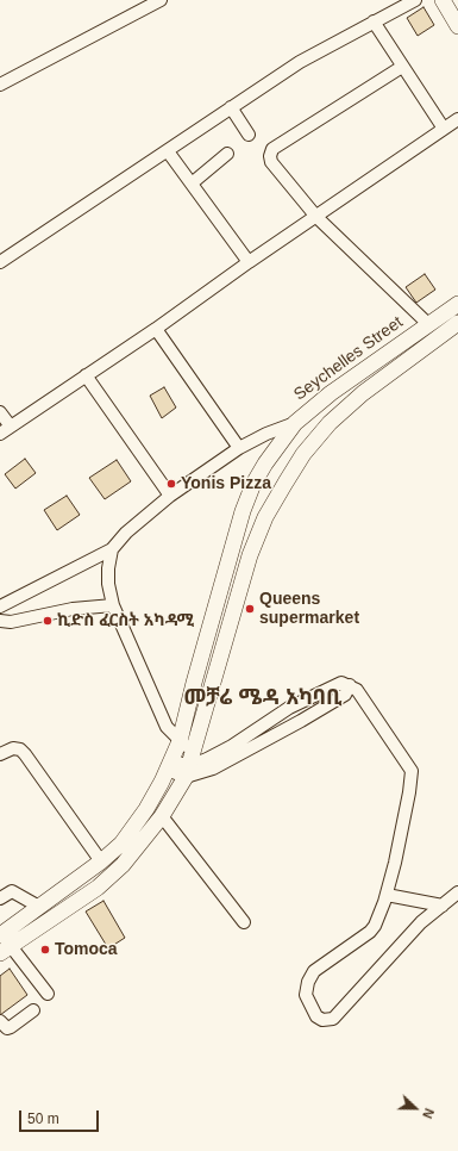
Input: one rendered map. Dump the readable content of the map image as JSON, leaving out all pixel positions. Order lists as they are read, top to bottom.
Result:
{
  "streets": {
    "main road": ["Seychelles Street"]
  },
  "districts": ["መቻሬ ሜዳ አካባቢ"],
  "places": [
    "Yonis Pizza",
    "Queens supermarket",
    "ኪድስ ፈርስት አካዳሚ",
    "Tomoca"
  ],
  "scale_bar": "50 m",
  "north": "right"
}
